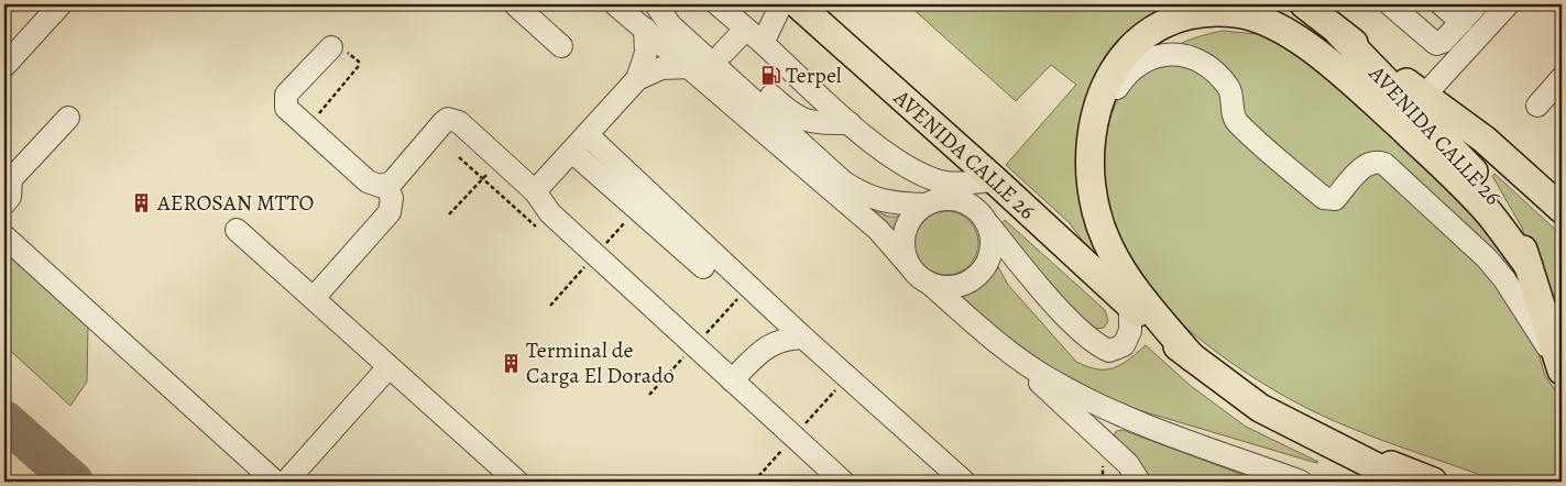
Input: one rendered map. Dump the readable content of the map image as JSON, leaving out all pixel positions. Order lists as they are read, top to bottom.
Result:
{
  "streets": {
    "main road": ["AVENIDA CALLE 26"]
  },
  "places": {
    "fuel station": ["Terpel"],
    "building": ["AEROSAN MTTO", "Terminal de Carga El Dorado"]
  }
}
